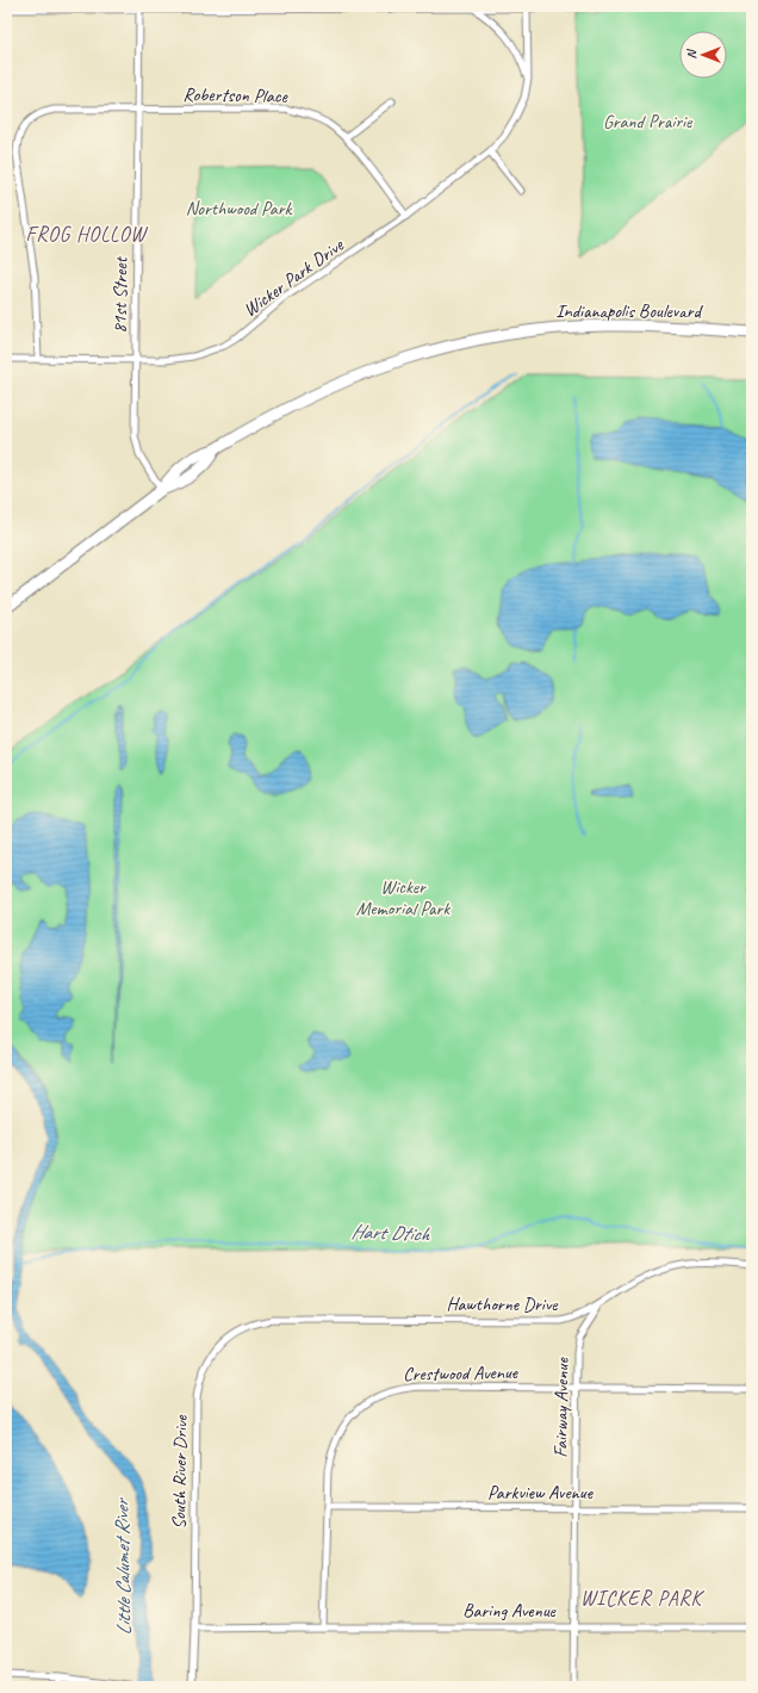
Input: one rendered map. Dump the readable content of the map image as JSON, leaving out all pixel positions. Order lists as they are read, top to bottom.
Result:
{
  "streets": {
    "highway": ["Indianapolis Boulevard"],
    "street": [
      "Robertson Place",
      "Wicker Park Drive",
      "81st Street",
      "Hawthorne Drive",
      "Crestwood Avenue",
      "Fairway Avenue",
      "South River Drive",
      "Parkview Avenue",
      "Baring Avenue"
    ]
  },
  "crossings": [
    ["Robertson Place", "Wicker Park Drive"],
    ["Robertson Place", "81st Street"],
    ["Wicker Park Drive", "81st Street"],
    ["81st Street", "Indianapolis Boulevard"],
    ["Hawthorne Drive", "Fairway Avenue"],
    ["Hawthorne Drive", "South River Drive"],
    ["Crestwood Avenue", "Fairway Avenue"],
    ["Crestwood Avenue", "Parkview Avenue"],
    ["Crestwood Avenue", "Baring Avenue"],
    ["Fairway Avenue", "Parkview Avenue"],
    ["Fairway Avenue", "Baring Avenue"]
  ],
  "districts": ["FROG HOLLOW", "WICKER PARK"],
  "water": ["Hart Dtich", "Little Calumet River"],
  "parks": ["Grand Prairie", "Northwood Park", "Wicker Memorial Park"],
  "north": "left"
}
